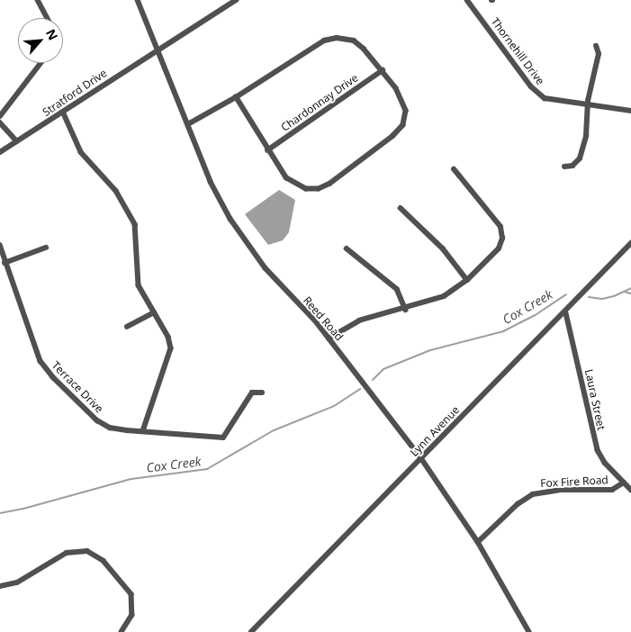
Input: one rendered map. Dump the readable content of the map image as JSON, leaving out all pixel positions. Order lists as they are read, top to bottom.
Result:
{
  "streets": {
    "street": [
      "Thornehill Drive",
      "Stratford Drive",
      "Chardonnay Drive",
      "Reed Road",
      "Terrace Drive",
      "Laura Street",
      "Lynn Avenue",
      "Fox Fire Road"
    ]
  },
  "crossings": [
    ["Stratford Drive", "Reed Road"],
    ["Reed Road", "Lynn Avenue"],
    ["Reed Road", "Fox Fire Road"],
    ["Laura Street", "Lynn Avenue"],
    ["Laura Street", "Fox Fire Road"]
  ],
  "water": ["Cox Creek"],
  "north": "top right"
}
